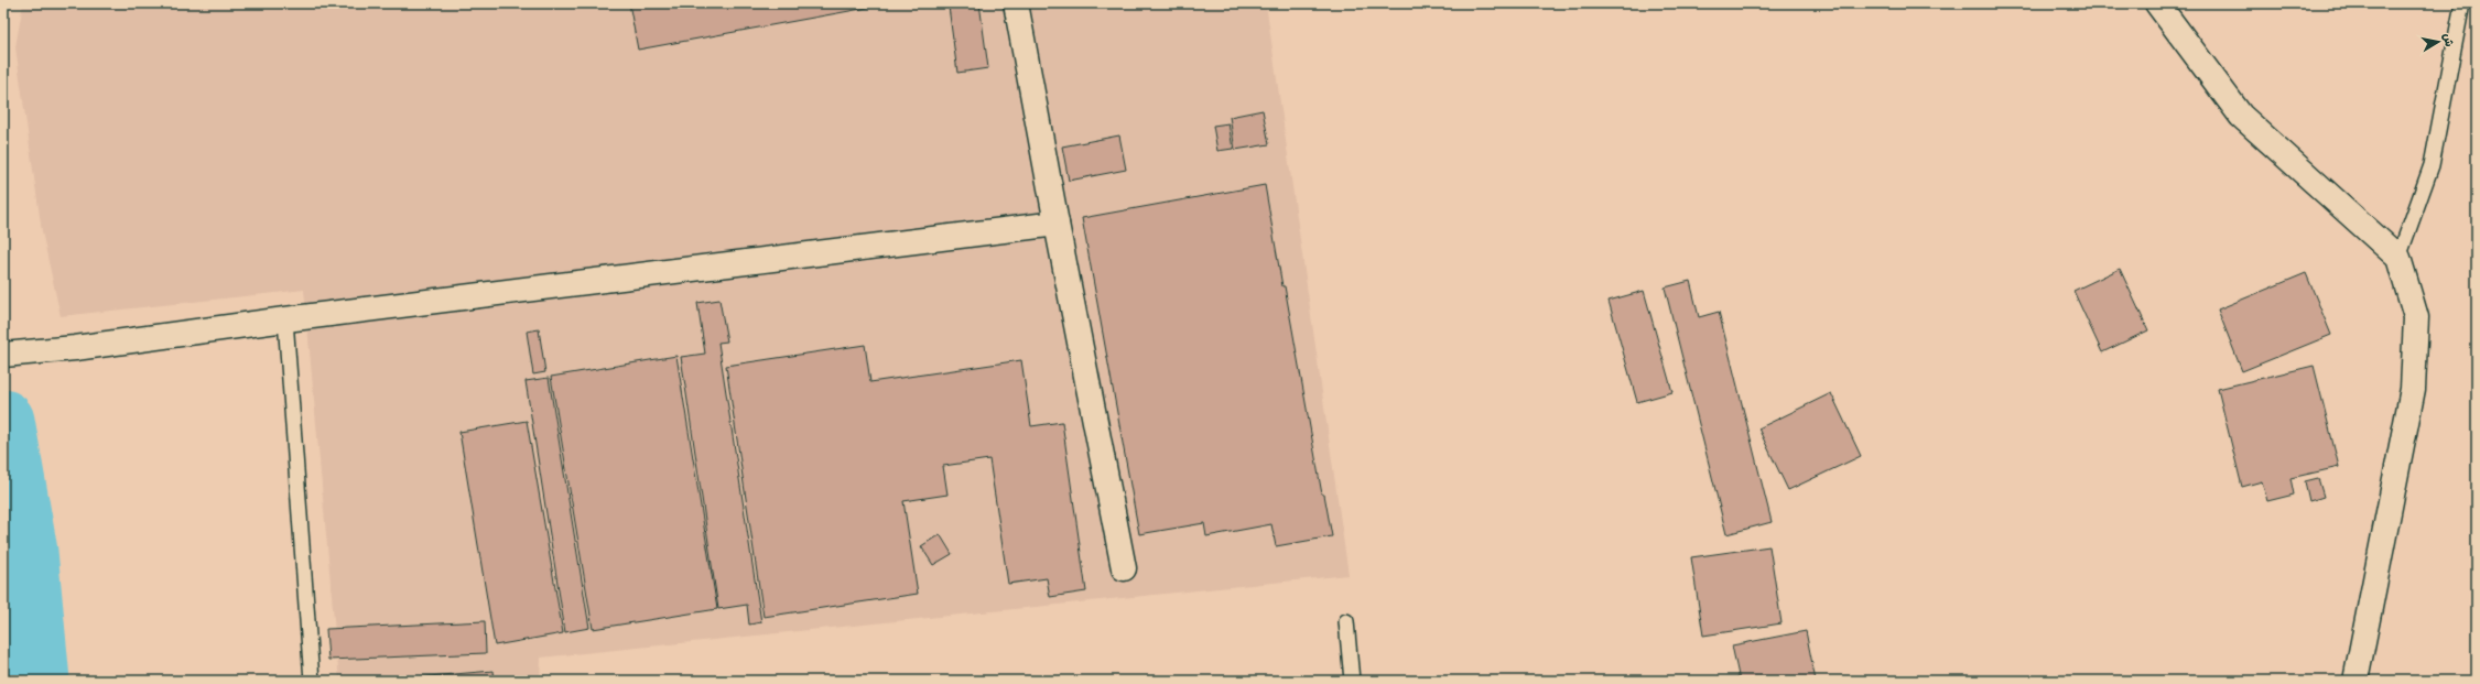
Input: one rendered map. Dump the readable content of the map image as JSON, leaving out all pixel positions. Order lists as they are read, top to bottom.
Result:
{
  "north": "right"
}
